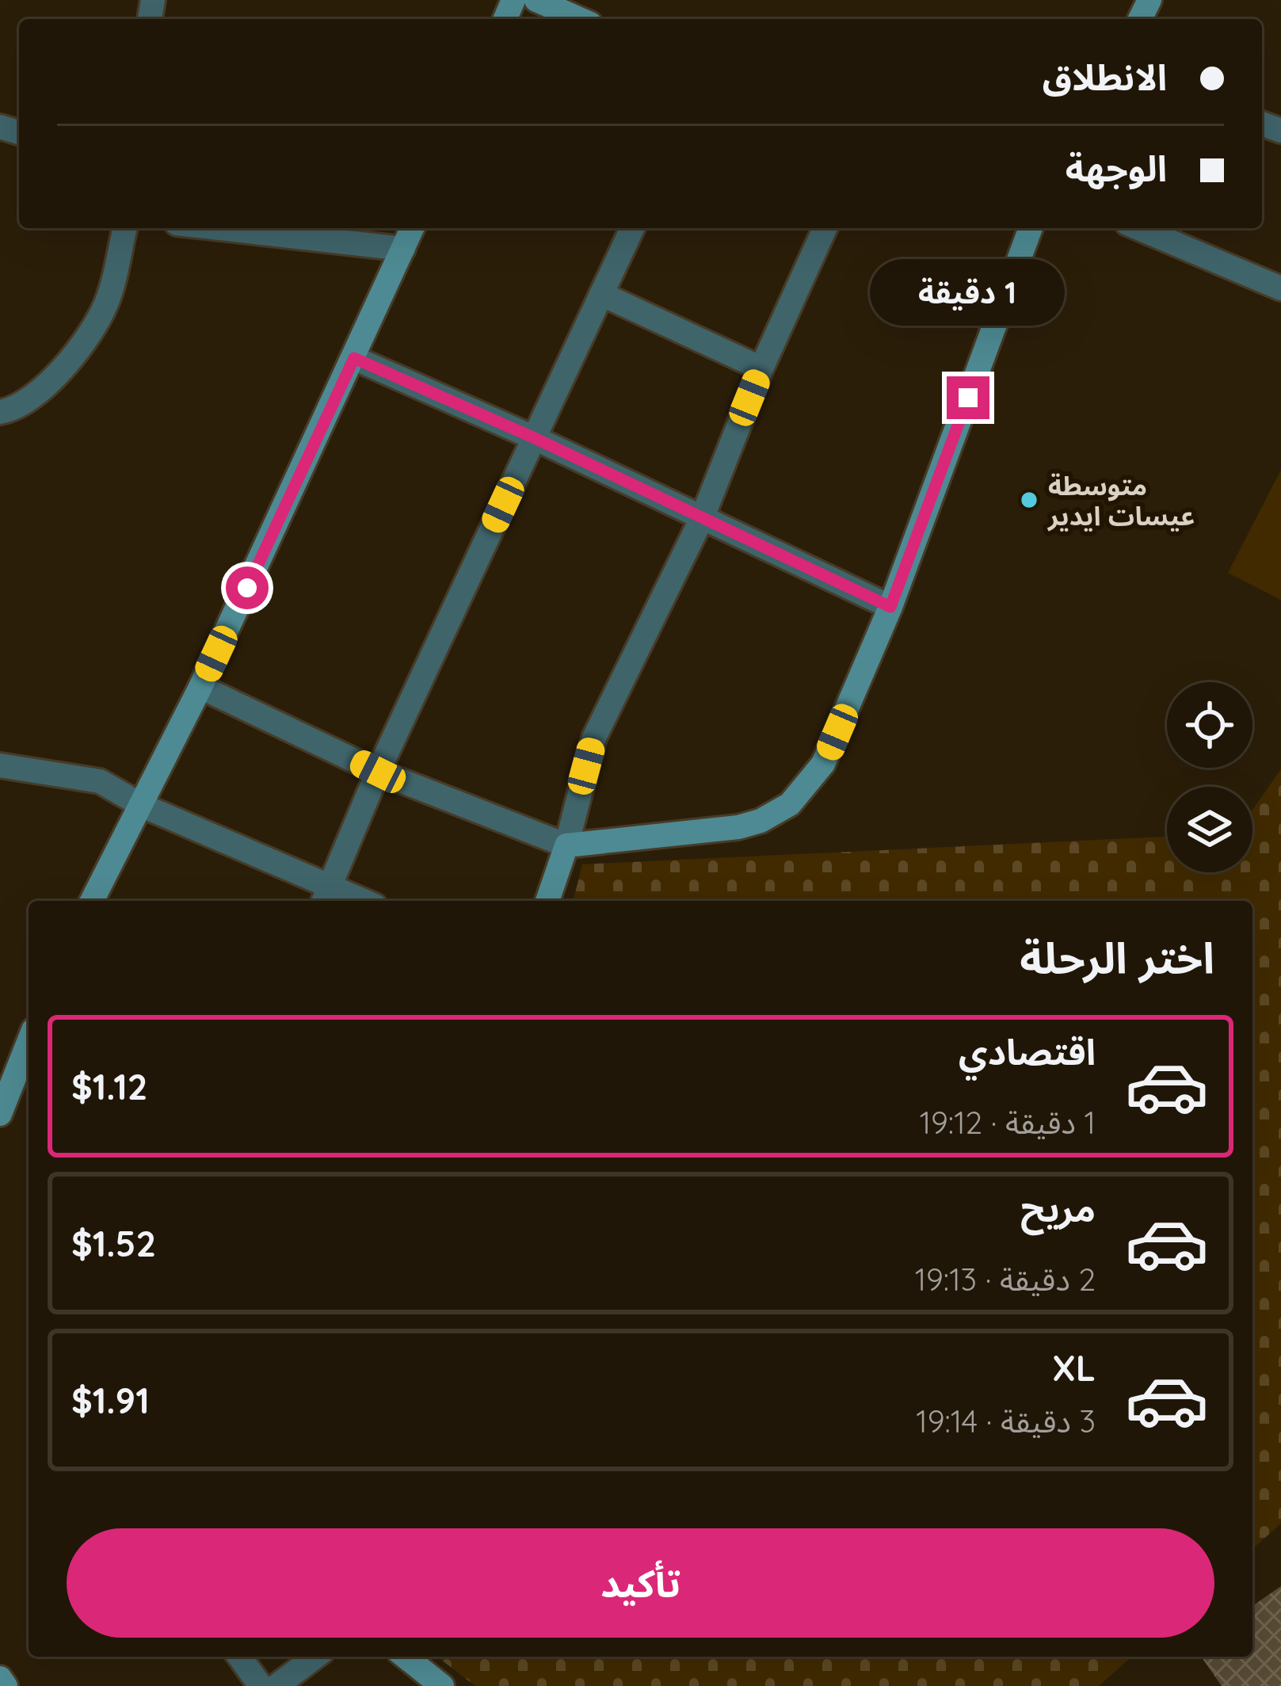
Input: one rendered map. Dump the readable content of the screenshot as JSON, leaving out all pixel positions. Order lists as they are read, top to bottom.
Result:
{
  "places": ["متوسطة عيسات ايدير"],
  "page": {
    "banner": ["الانطلاق", "الوجهة"],
    "bubble": "1 دقيقة",
    "heading": "اختر الرحلة",
    "list": [
      {
        "name": "اقتصادي",
        "note": "1 دقيقة · 19:12",
        "value": "$1.12"
      },
      {
        "name": "مريح",
        "note": "2 دقيقة · 19:13",
        "value": "$1.52"
      },
      {
        "name": "XL",
        "note": "3 دقيقة · 19:14",
        "value": "$1.91"
      }
    ],
    "buttons": "تأكيد"
  }
}
